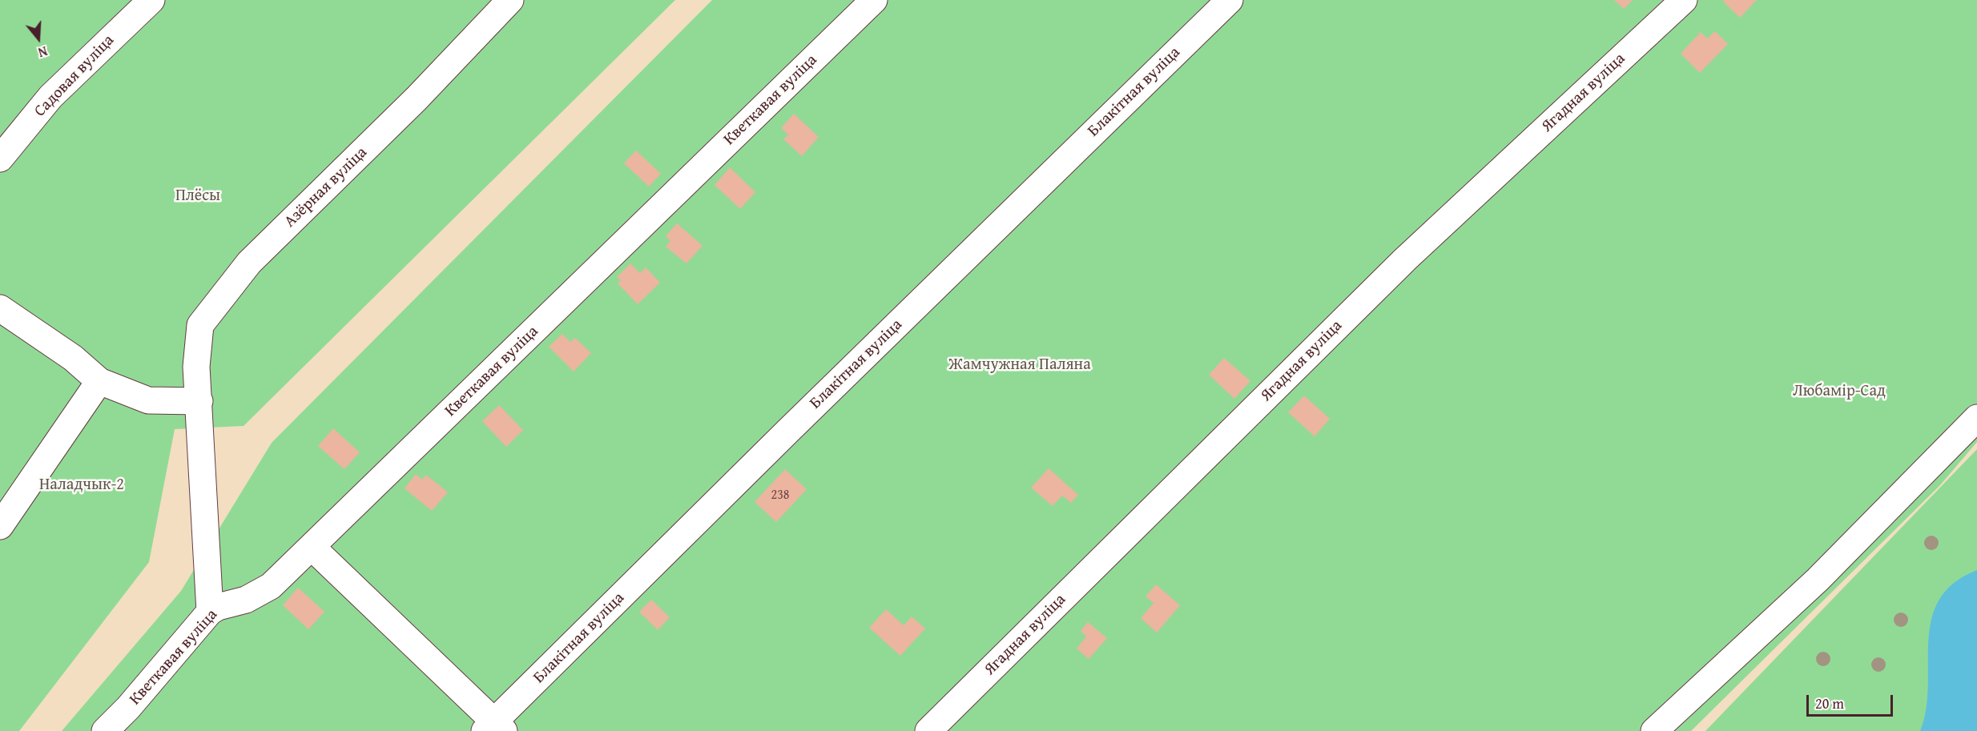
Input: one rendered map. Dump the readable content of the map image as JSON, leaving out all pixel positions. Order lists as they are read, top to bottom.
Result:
{
  "streets": {
    "street": [
      "Садовая вуліца",
      "Блакітная вуліца",
      "Ягадная вуліца",
      "Кветкавая вуліца",
      "Азёрная вуліца"
    ]
  },
  "crossings": [
    ["Кветкавая вуліца", "Азёрная вуліца"]
  ],
  "parks": [
    "Плёсы",
    "Жамчужная Паляна",
    "Любамір-Сад",
    "Наладчык-2"
  ],
  "house_numbers": ["238"],
  "scale_bar": "20 m",
  "north": "bottom"
}
